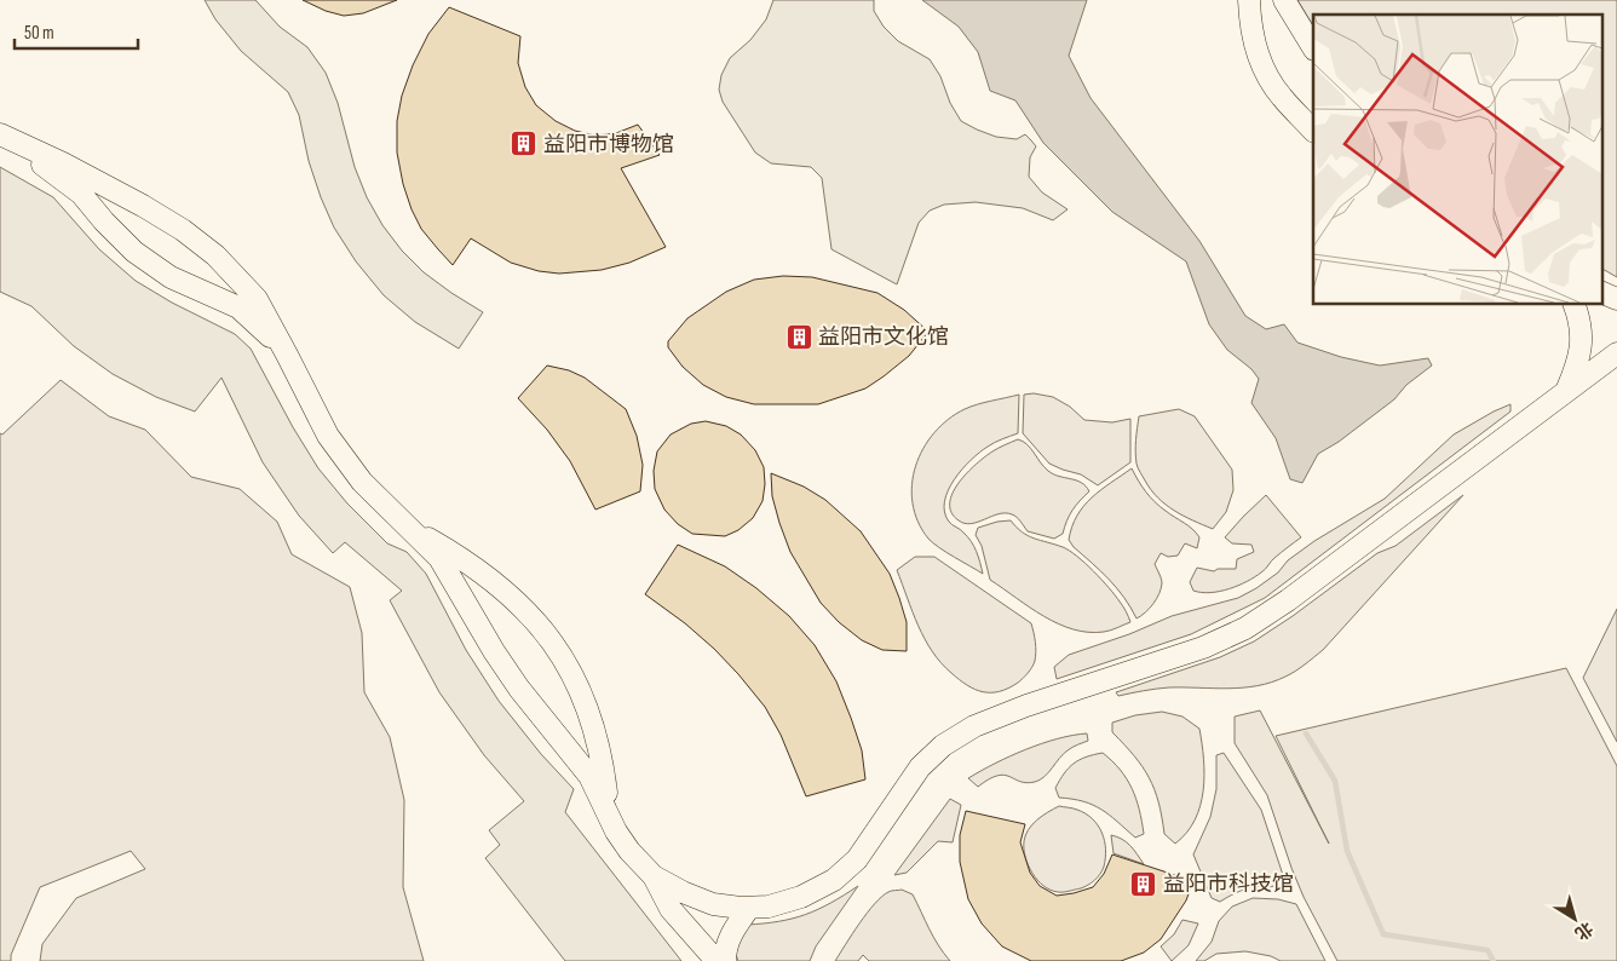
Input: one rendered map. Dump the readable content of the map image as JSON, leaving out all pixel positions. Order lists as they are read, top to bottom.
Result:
{
  "places": {
    "building": ["益阳市博物馆", "益阳市文化馆", "益阳市科技馆"]
  },
  "scale_bar": "50 m",
  "north": "bottom right"
}
